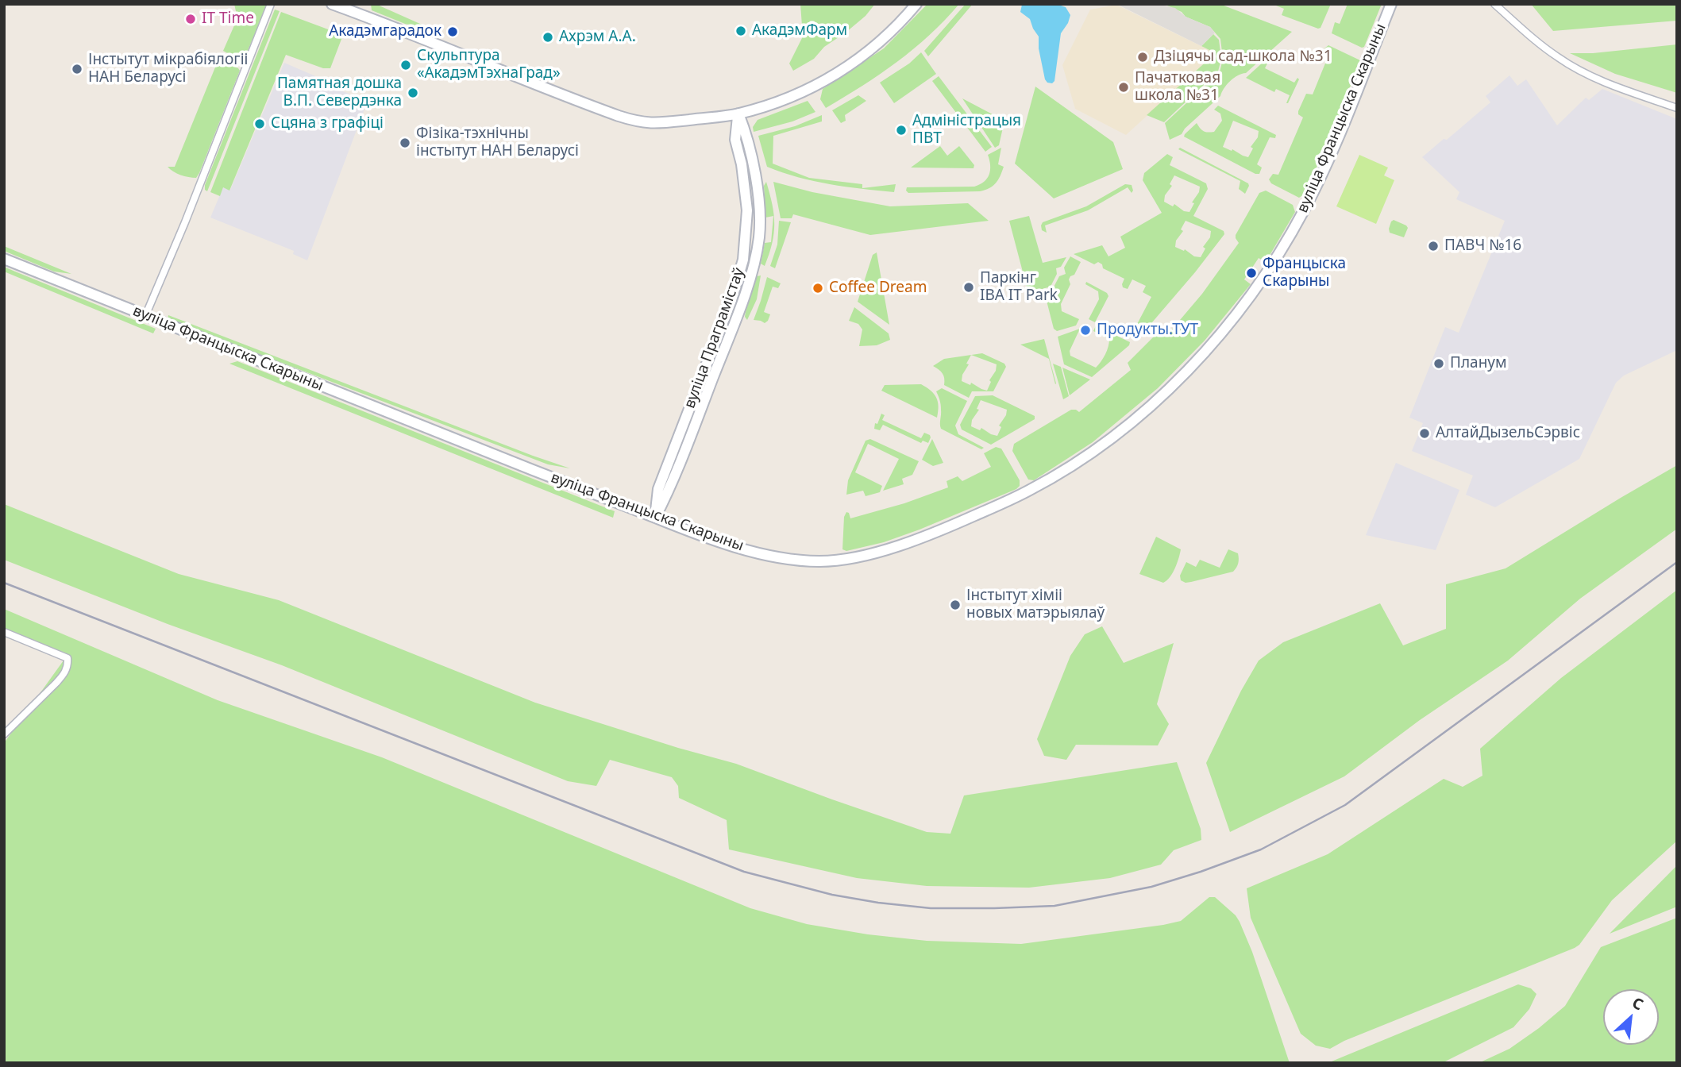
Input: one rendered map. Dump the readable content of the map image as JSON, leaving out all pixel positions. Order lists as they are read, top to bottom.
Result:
{
  "streets": {
    "main road": ["вуліца Францыска Скарыны", "вуліца Праграмістаў"]
  },
  "crossings": [
    ["вуліца Францыска Скарыны", "вуліца Праграмістаў"]
  ],
  "places": [
    "IT Time",
    "АкадэмФарм",
    "Акадэмгарадок",
    "Ахрэм А.А.",
    "Дзіцячы сад-школа №31",
    "Скульптура «АкадэмТэхнаГрад»",
    "Інстытут мікрабіялогіі НАН Беларусі",
    "Пачатковая школа №31",
    "Памятная дошка В.П. Севердэнка",
    "Сцяна з графіці",
    "Адміністрацыя ПВТ",
    "Фізіка-тэхнічны інстытут НАН Беларусі",
    "ПАВЧ №16",
    "Францыска Скарыны",
    "Паркінг IBA IT Park",
    "Coffee Dream",
    "Продукты.ТУТ",
    "Планум",
    "АлтайДызельСэрвіс",
    "Інстытут хіміі новых матэрыялаў"
  ],
  "north": "top right"
}
